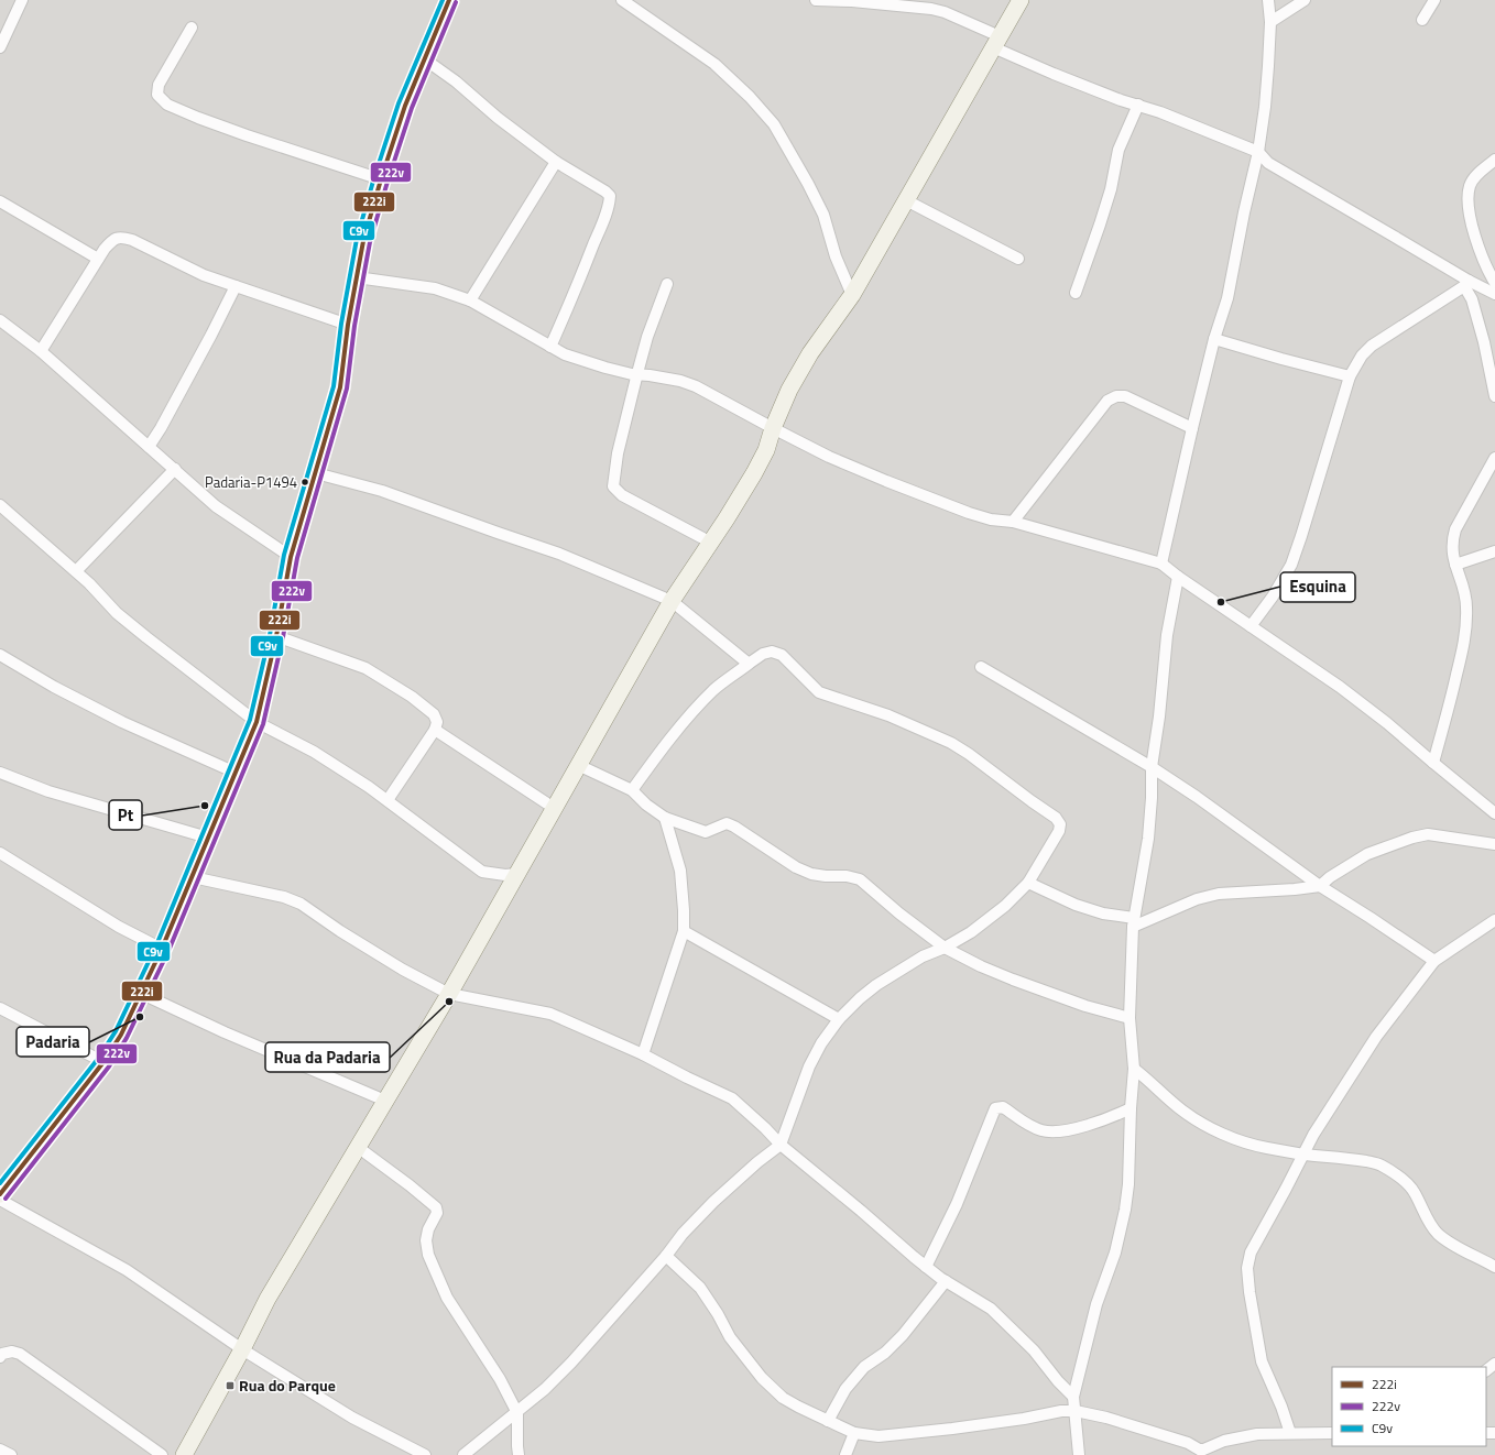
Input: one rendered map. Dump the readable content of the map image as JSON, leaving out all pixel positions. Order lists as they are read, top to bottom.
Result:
{
  "places": {
    "other": [
      "Padaria-P1494",
      "Esquina",
      "Pt",
      "Rua da Padaria",
      "Padaria"
    ],
    "transit": ["Rua do Parque"]
  },
  "lines": ["transit line 222i", "transit line C9v", "transit line 222v"],
  "legend": ["222i", "222v", "C9v"]
}
